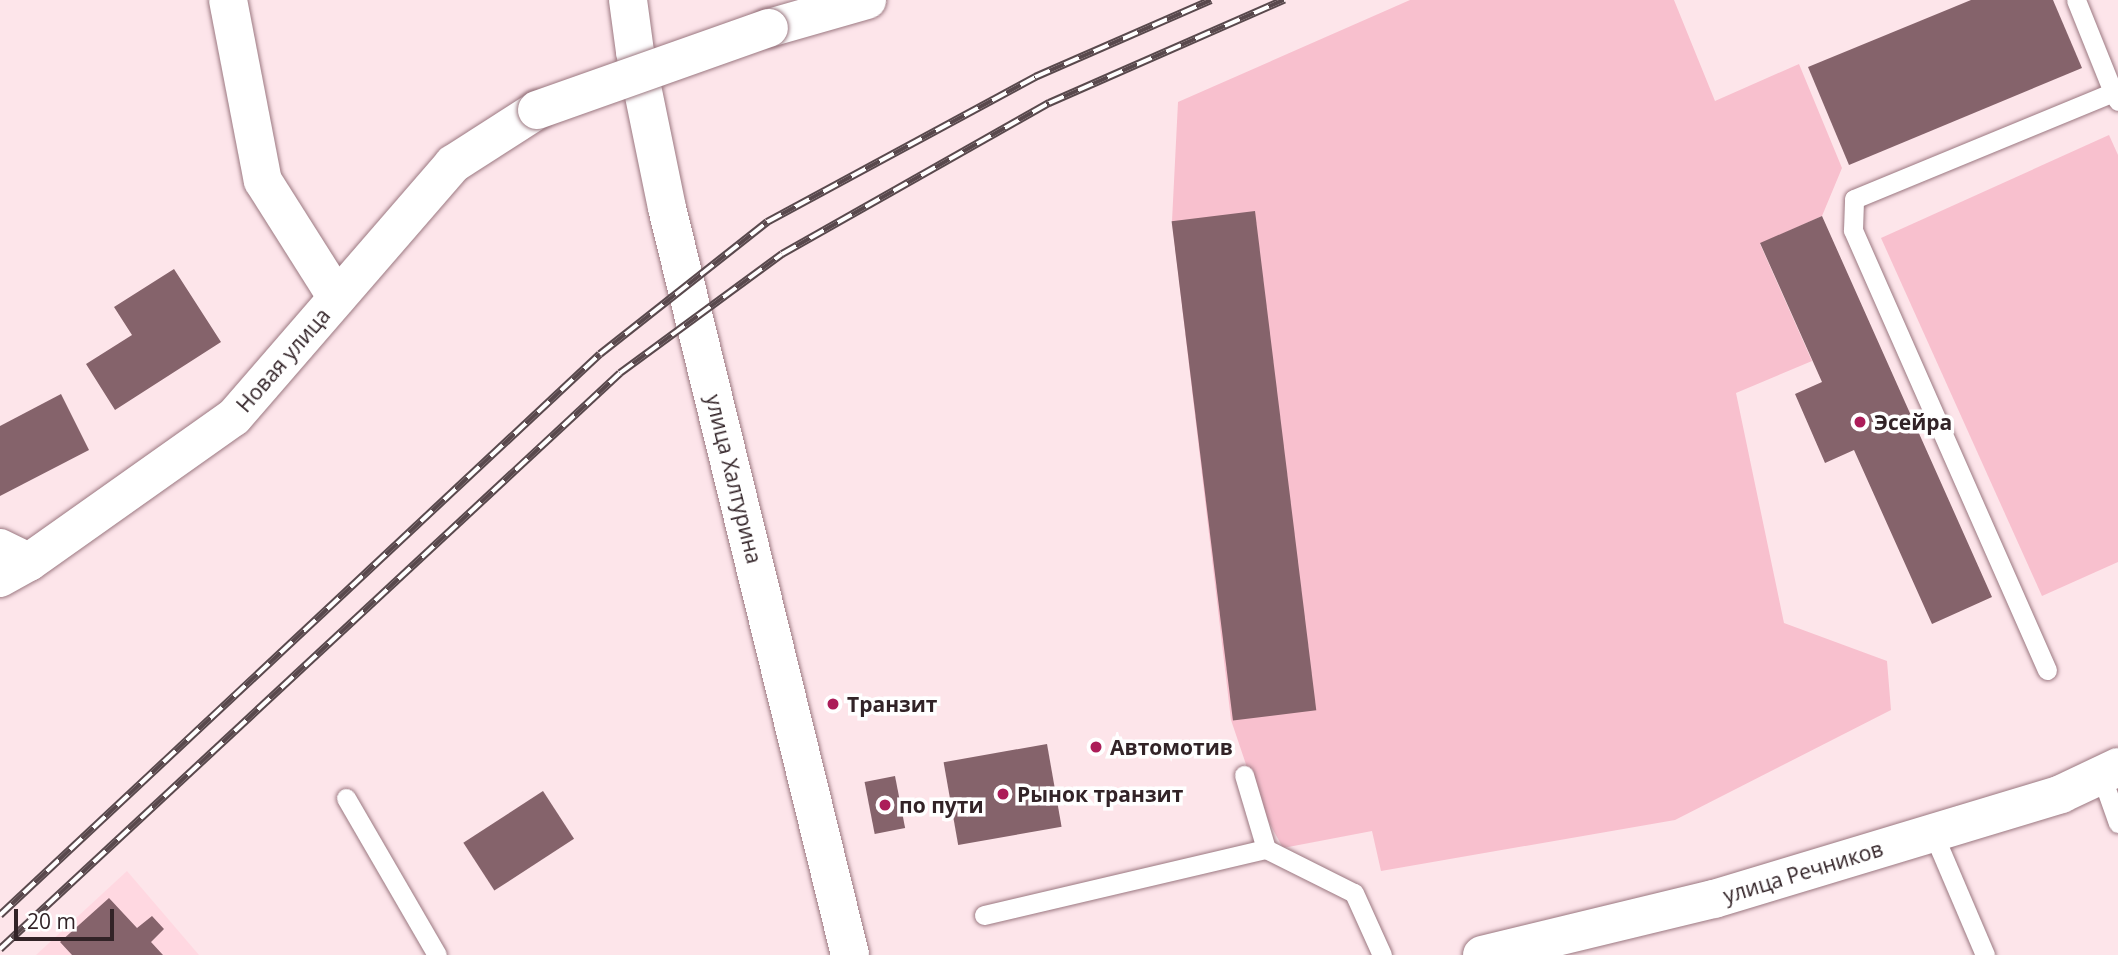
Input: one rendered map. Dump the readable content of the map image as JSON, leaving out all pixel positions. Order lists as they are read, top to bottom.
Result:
{
  "streets": {
    "main road": ["Новая улица", "улица Халтурина", "улица Речников"]
  },
  "places": [
    "Эсейра",
    "Транзит",
    "Автомотив",
    "Рынок транзит",
    "по пути"
  ],
  "scale_bar": "20 m"
}
